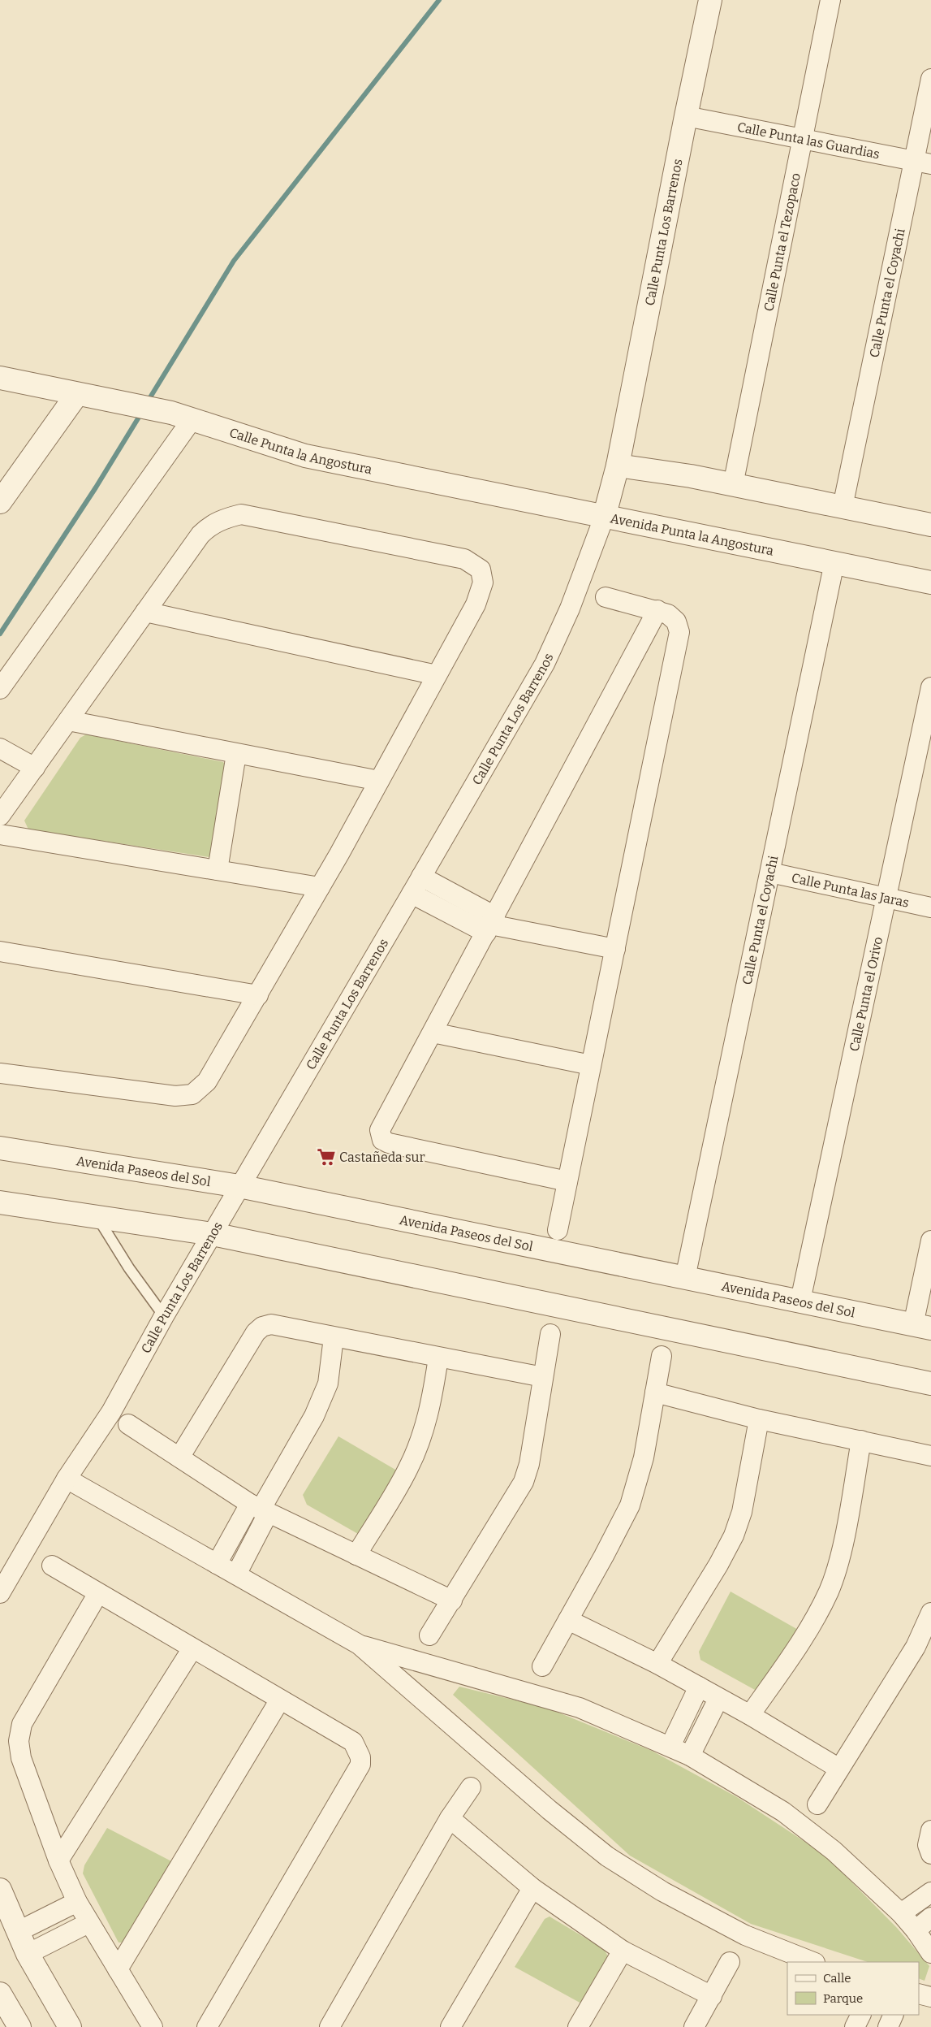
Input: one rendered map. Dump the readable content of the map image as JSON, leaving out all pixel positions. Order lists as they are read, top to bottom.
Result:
{
  "streets": {
    "street": [
      "Calle Punta las Guardias",
      "Calle Punta Los Barrenos",
      "Calle Punta el Tezopaco",
      "Calle Punta el Coyachi",
      "Calle Punta la Angostura",
      "Avenida Punta la Angostura",
      "Calle Punta las Jaras",
      "Calle Punta el Orivo",
      "Avenida Paseos del Sol"
    ]
  },
  "crossings": [
    ["Calle Punta las Guardias", "Calle Punta Los Barrenos"],
    ["Calle Punta las Guardias", "Calle Punta el Tezopaco"],
    ["Calle Punta las Guardias", "Calle Punta el Coyachi"],
    ["Calle Punta Los Barrenos", "Calle Punta la Angostura"],
    ["Calle Punta Los Barrenos", "Avenida Punta la Angostura"],
    ["Calle Punta Los Barrenos", "Avenida Paseos del Sol"],
    ["Calle Punta el Coyachi", "Avenida Punta la Angostura"],
    ["Calle Punta el Coyachi", "Calle Punta las Jaras"],
    ["Calle Punta el Coyachi", "Avenida Paseos del Sol"],
    ["Calle Punta la Angostura", "Avenida Punta la Angostura"],
    ["Calle Punta las Jaras", "Calle Punta el Orivo"],
    ["Calle Punta el Orivo", "Avenida Paseos del Sol"]
  ],
  "places": {
    "supermarket": ["Castañeda sur"]
  },
  "legend": ["Calle", "Parque"]
}
